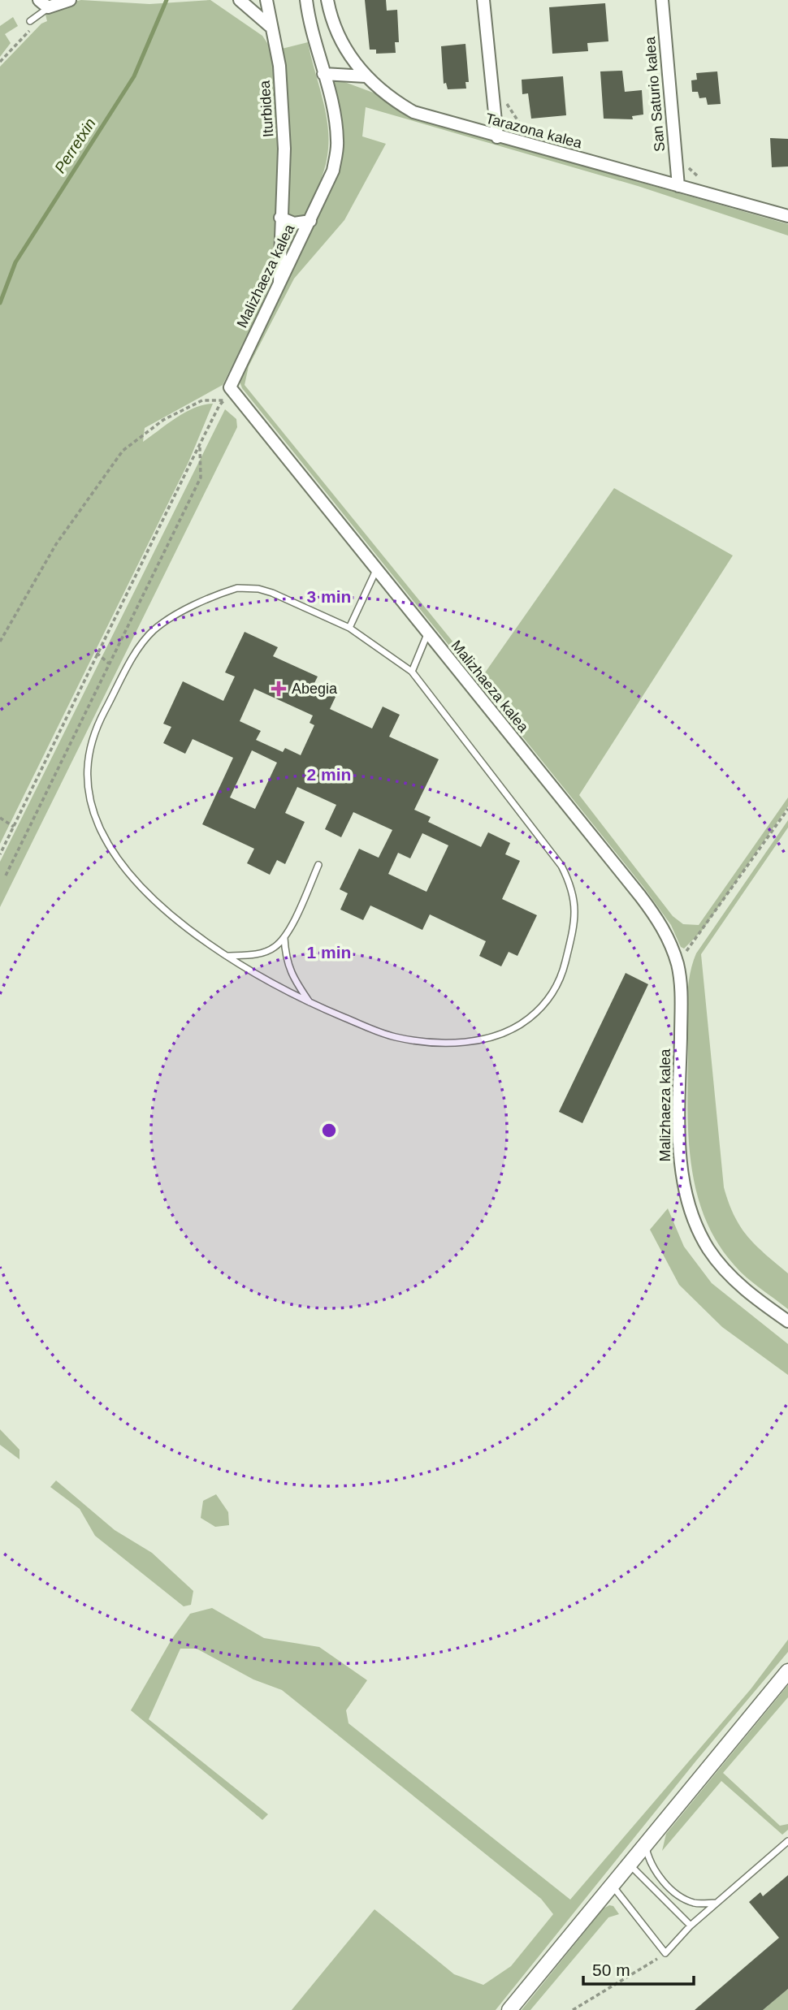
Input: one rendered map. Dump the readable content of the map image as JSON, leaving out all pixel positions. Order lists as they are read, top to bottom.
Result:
{
  "streets": {
    "street": [
      "San Saturio kalea",
      "Iturbidea",
      "Tarazona kalea",
      "Malizhaeza kalea"
    ]
  },
  "crossings": [
    ["San Saturio kalea", "Tarazona kalea"],
    ["Iturbidea", "Malizhaeza kalea"]
  ],
  "water": ["Perretxin"],
  "places": {
    "health": ["Abegia"]
  },
  "scale_bar": "50 m",
  "rings": ["3 min", "2 min", "1 min"]
}
